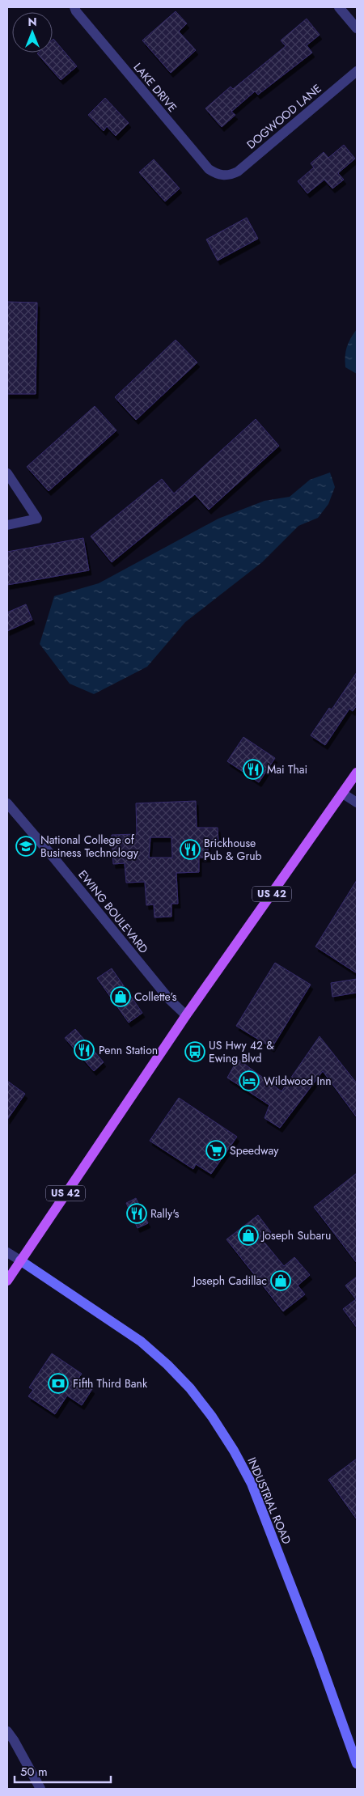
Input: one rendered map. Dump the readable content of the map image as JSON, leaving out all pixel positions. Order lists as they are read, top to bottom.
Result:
{
  "streets": {
    "main road": ["US 42", "INDUSTRIAL ROAD"],
    "street": ["LAKE DRIVE", "DOGWOOD LANE", "EWING BOULEVARD"]
  },
  "crossings": [
    ["LAKE DRIVE", "DOGWOOD LANE"],
    ["US 42", "EWING BOULEVARD"],
    ["US 42", "INDUSTRIAL ROAD"]
  ],
  "places": {
    "restaurant": [
      "Mai Thai",
      "Brickhouse Pub & Grub",
      "Penn Station",
      "Rally's"
    ],
    "school or university": ["National College of Business Technology"],
    "shop": ["Collette’s", "Joseph Subaru", "Joseph Cadillac"],
    "bus stop": ["US Hwy 42 & Ewing Blvd"],
    "hotel": ["Wildwood Inn"],
    "supermarket": ["Speedway"],
    "bank": ["Fifth Third Bank"]
  },
  "scale_bar": "50 m",
  "north": "top"
}
